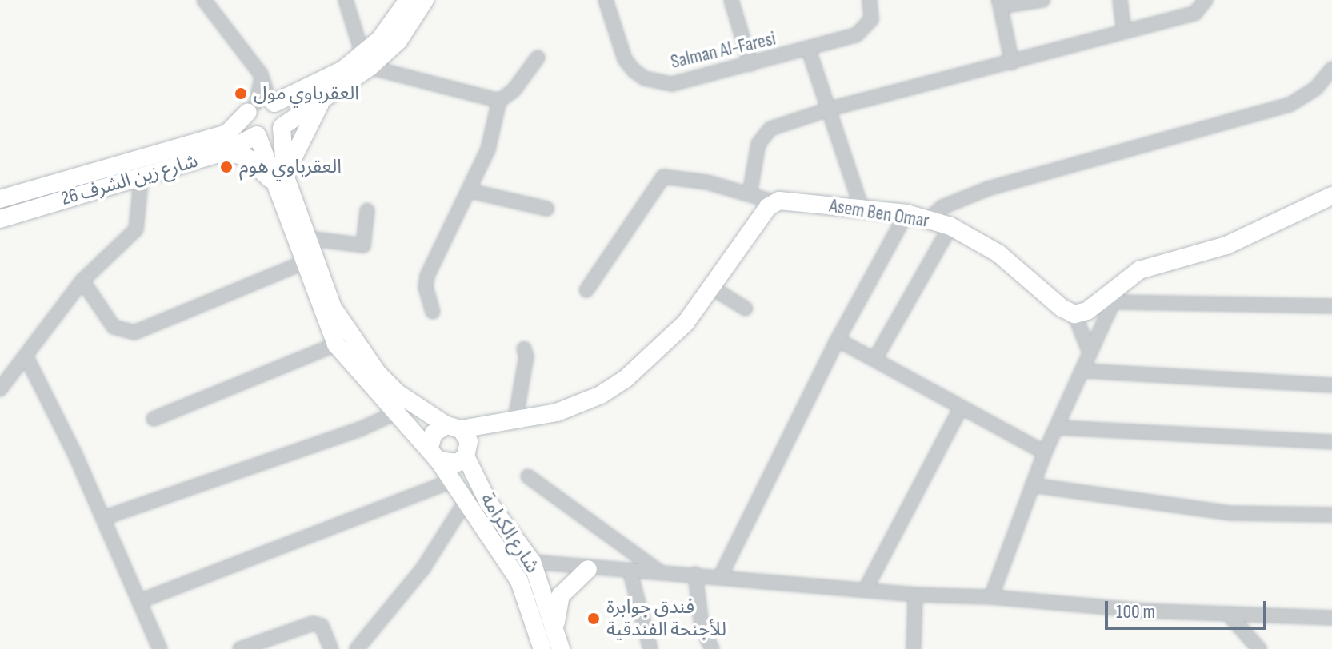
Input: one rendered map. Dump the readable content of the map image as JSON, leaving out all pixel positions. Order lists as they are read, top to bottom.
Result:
{
  "streets": {
    "street": [
      "Salman Al-Faresi",
      "شارع زين الشرف 26",
      "Asem Ben Omar",
      "شارع الكرامة"
    ]
  },
  "places": ["العقرباوي مول", "العقرباوي هوم", "فندق جوابرة للأجنحة الفندقية"],
  "scale_bar": "100 m"
}
